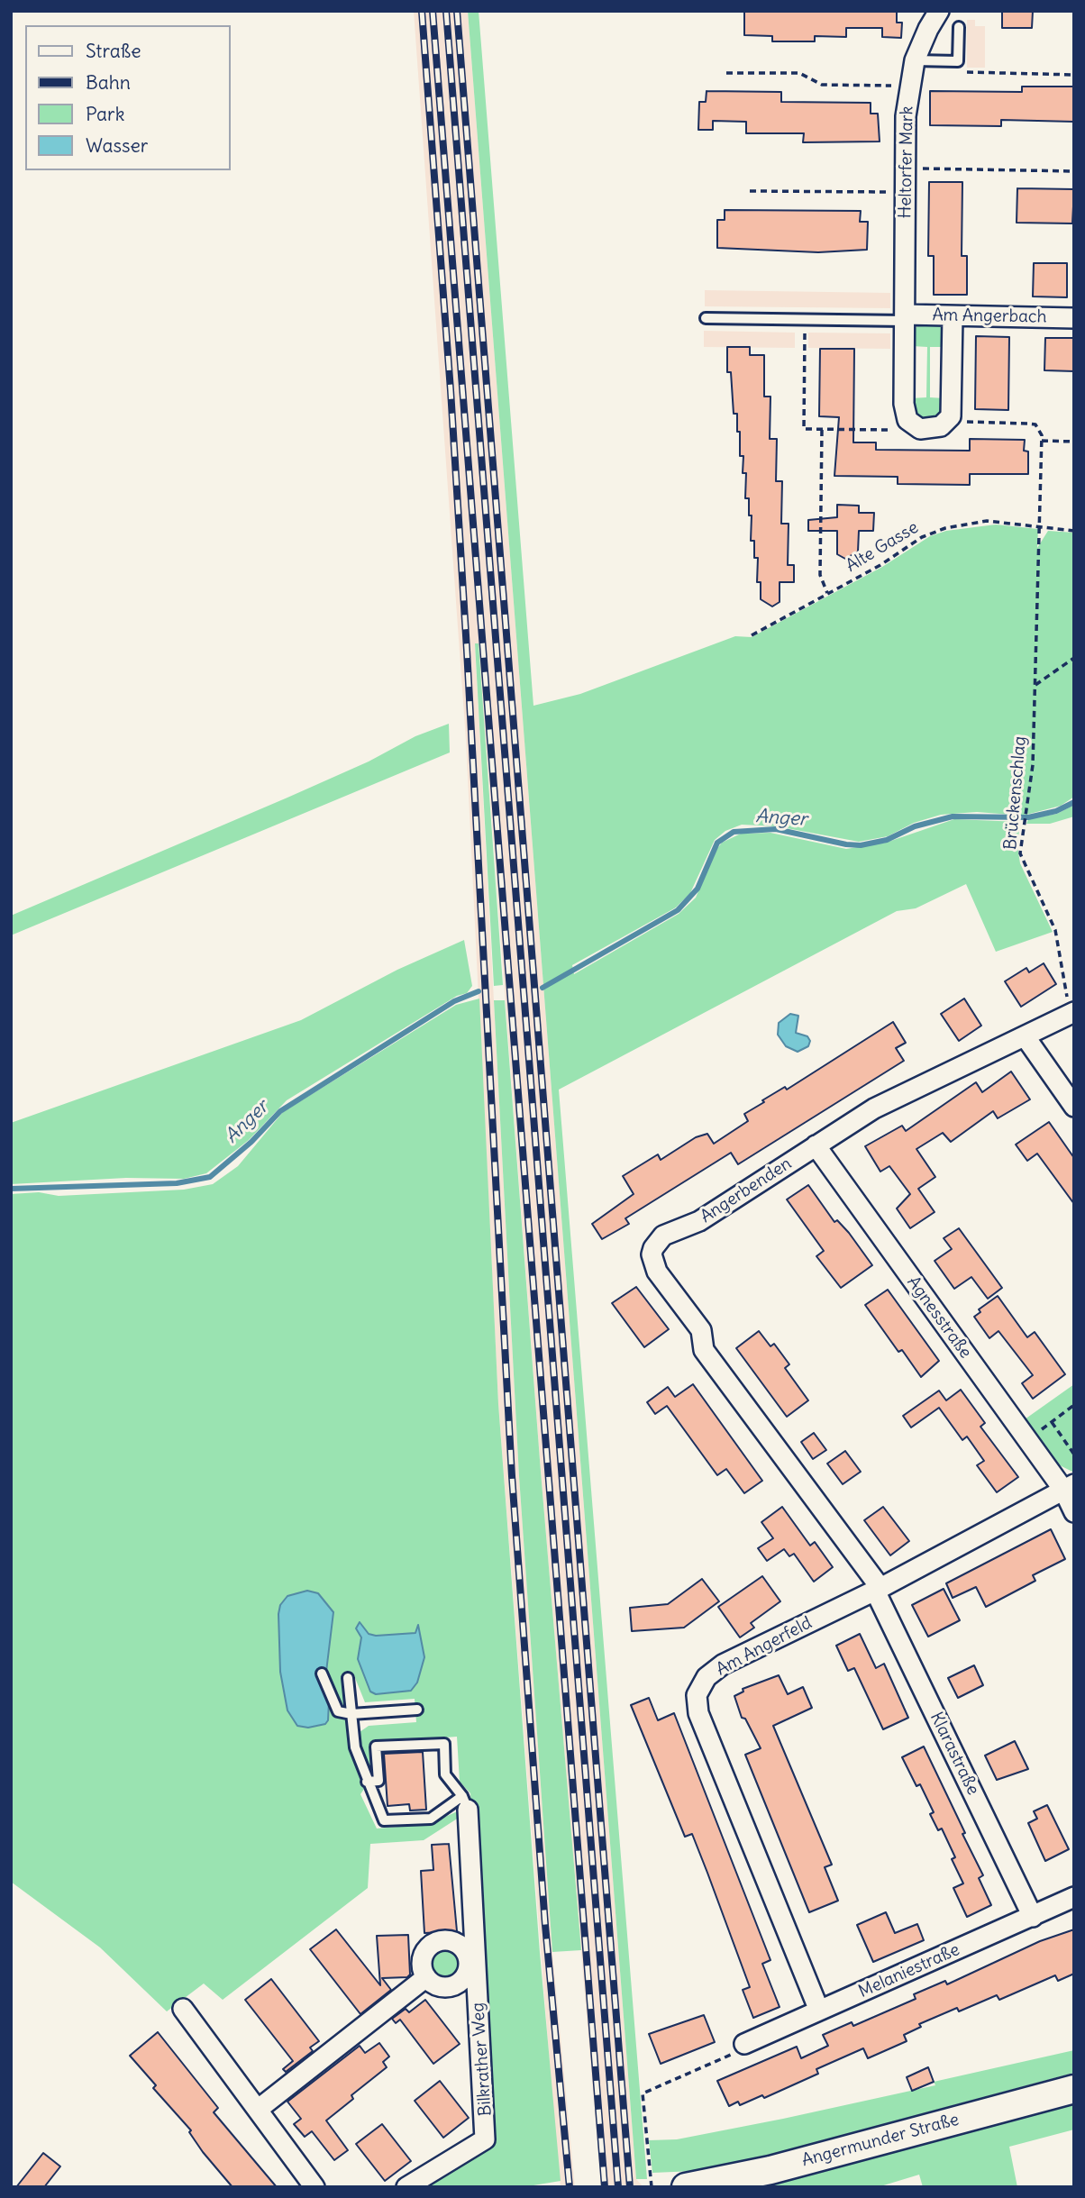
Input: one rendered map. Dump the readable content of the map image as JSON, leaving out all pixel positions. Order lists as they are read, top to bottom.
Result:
{
  "streets": {
    "main road": ["Angermunder Straße"],
    "street": [
      "Heltorfer Mark",
      "Am Angerbach",
      "Angerbenden",
      "Agnesstraße",
      "Am Angerfeld",
      "Klarastraße",
      "Melaniestraße",
      "Bilkrather Weg"
    ],
    "path": ["Alte Gasse", "Brückenschlag"]
  },
  "crossings": [
    ["Heltorfer Mark", "Am Angerbach"],
    ["Alte Gasse", "Brückenschlag"],
    ["Brückenschlag", "Angerbenden"],
    ["Angerbenden", "Agnesstraße"],
    ["Angerbenden", "Am Angerfeld"],
    ["Angerbenden", "Klarastraße"],
    ["Agnesstraße", "Am Angerfeld"],
    ["Am Angerfeld", "Klarastraße"],
    ["Am Angerfeld", "Melaniestraße"],
    ["Klarastraße", "Melaniestraße"]
  ],
  "water": ["Anger"],
  "legend": [
    "Straße",
    "Bahn",
    "Park",
    "Wasser"
  ]
}
